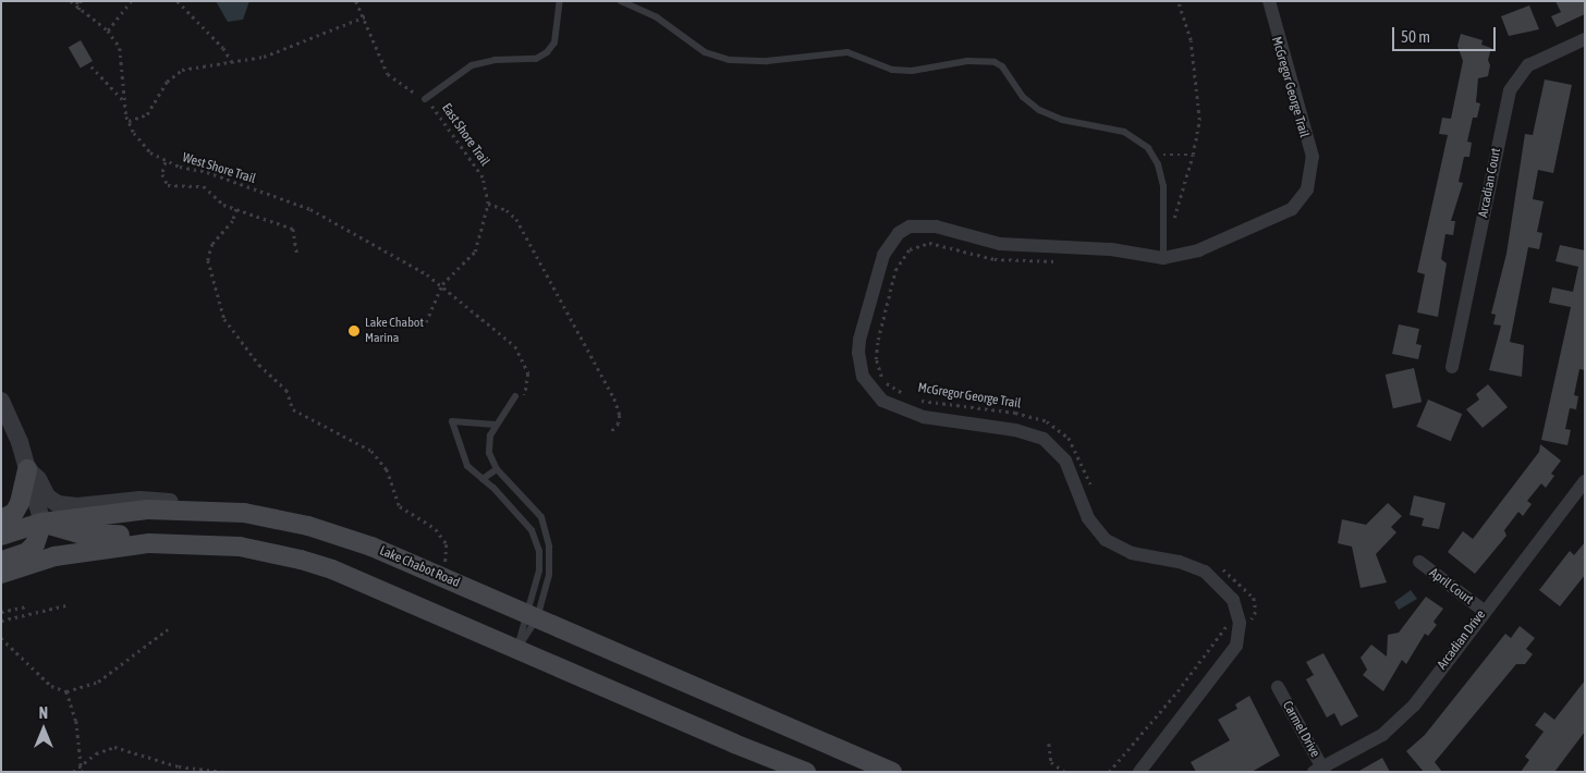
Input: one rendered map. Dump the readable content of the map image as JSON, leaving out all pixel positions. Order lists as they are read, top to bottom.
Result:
{
  "streets": {
    "main road": ["Lake Chabot Road"],
    "street": [
      "Arcadian Court",
      "April Court",
      "Arcadian Drive",
      "Carmel Drive"
    ],
    "path": ["McGregor George Trail", "East Shore Trail", "West Shore Trail"]
  },
  "crossings": [
    ["East Shore Trail", "West Shore Trail"],
    ["April Court", "Arcadian Drive"],
    ["Arcadian Drive", "Carmel Drive"]
  ],
  "places": ["Lake Chabot Marina"],
  "scale_bar": "50 m",
  "north": "top"
}
